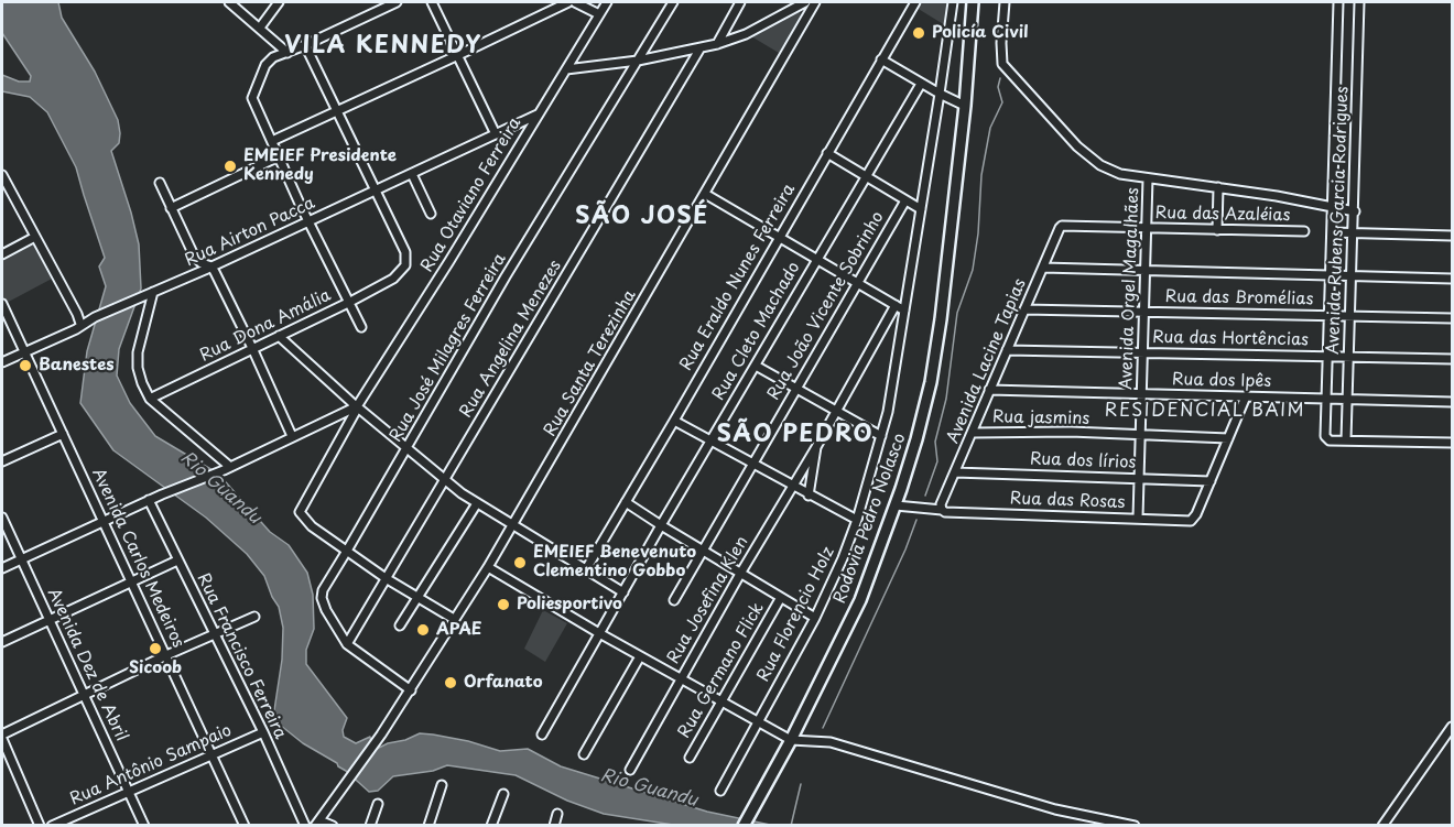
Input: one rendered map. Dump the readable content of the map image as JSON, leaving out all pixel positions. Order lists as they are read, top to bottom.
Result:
{
  "streets": {
    "highway": ["Rodovia Pedro Nolasco"],
    "street": [
      "Rua Otaviano Ferreira",
      "Rua das Azaléias",
      "Avenida Rubens Garcia Rodrigues",
      "Rua Airton Pacca",
      "Rua Eraldo Nunes Ferreira",
      "Avenida Orgel Magalhães",
      "Rua das Bromélias",
      "Rua João Vicente Sobrinho",
      "Rua Dona Amália",
      "Rua Cleto Machado",
      "Rua Angelina Menezes",
      "Rua das Hortências",
      "Rua José Milagres Ferreira",
      "Avenida Lacine Tapias",
      "Rua Santa Terezinha",
      "Rua dos Ipês",
      "Rua jasmins",
      "Rua dos lírios",
      "Rua das Rosas",
      "Avenida Carlos Medeiros",
      "Rua Josefina Klen",
      "Rua Florencio Holz",
      "Rua Francisco Ferreira",
      "Avenida Dez de Abril",
      "Rua Germano Flick",
      "Rua Antônio Sampaio"
    ]
  },
  "crossings": [
    ["Rua Otaviano Ferreira", "Rua Airton Pacca"],
    ["Rua Otaviano Ferreira", "Rua José Milagres Ferreira"],
    ["Rua das Azaléias", "Avenida Orgel Magalhães"],
    ["Rua das Azaléias", "Avenida Lacine Tapias"],
    ["Avenida Rubens Garcia Rodrigues", "Rua das Bromélias"],
    ["Avenida Rubens Garcia Rodrigues", "Rua das Hortências"],
    ["Avenida Rubens Garcia Rodrigues", "Rua dos Ipês"],
    ["Rua Airton Pacca", "Rua Dona Amália"],
    ["Rua Airton Pacca", "Avenida Carlos Medeiros"],
    ["Avenida Orgel Magalhães", "Rua das Bromélias"],
    ["Avenida Orgel Magalhães", "Rua das Hortências"],
    ["Avenida Orgel Magalhães", "Rua dos Ipês"],
    ["Avenida Orgel Magalhães", "Rua jasmins"],
    ["Avenida Orgel Magalhães", "Rua dos lírios"],
    ["Avenida Orgel Magalhães", "Rua das Rosas"],
    ["Rua das Bromélias", "Avenida Lacine Tapias"],
    ["Rua Angelina Menezes", "Rua José Milagres Ferreira"],
    ["Rua das Hortências", "Avenida Lacine Tapias"],
    ["Rua José Milagres Ferreira", "Rua Santa Terezinha"],
    ["Avenida Lacine Tapias", "Rua dos Ipês"],
    ["Avenida Lacine Tapias", "Rua jasmins"],
    ["Avenida Lacine Tapias", "Rua dos lírios"],
    ["Avenida Lacine Tapias", "Rua das Rosas"],
    ["Rua dos lírios", "Rua das Rosas"],
    ["Rua das Rosas", "Rodovia Pedro Nolasco"],
    ["Avenida Carlos Medeiros", "Rua Antônio Sampaio"],
    ["Rua Francisco Ferreira", "Rua Antônio Sampaio"],
    ["Avenida Dez de Abril", "Rua Antônio Sampaio"]
  ],
  "districts": [
    "VILA KENNEDY",
    "SÃO JOSÉ",
    "RESIDENCIAL BAIM",
    "SÃO PEDRO"
  ],
  "water": ["Rio Guandu"],
  "places": [
    "Policía Civil",
    "EMEIEF Presidente Kennedy",
    "Banestes",
    "EMEIEF Benevenuto Clementino Gobbo",
    "Poliesportivo",
    "APAE",
    "Sicoob",
    "Orfanato"
  ]
}
